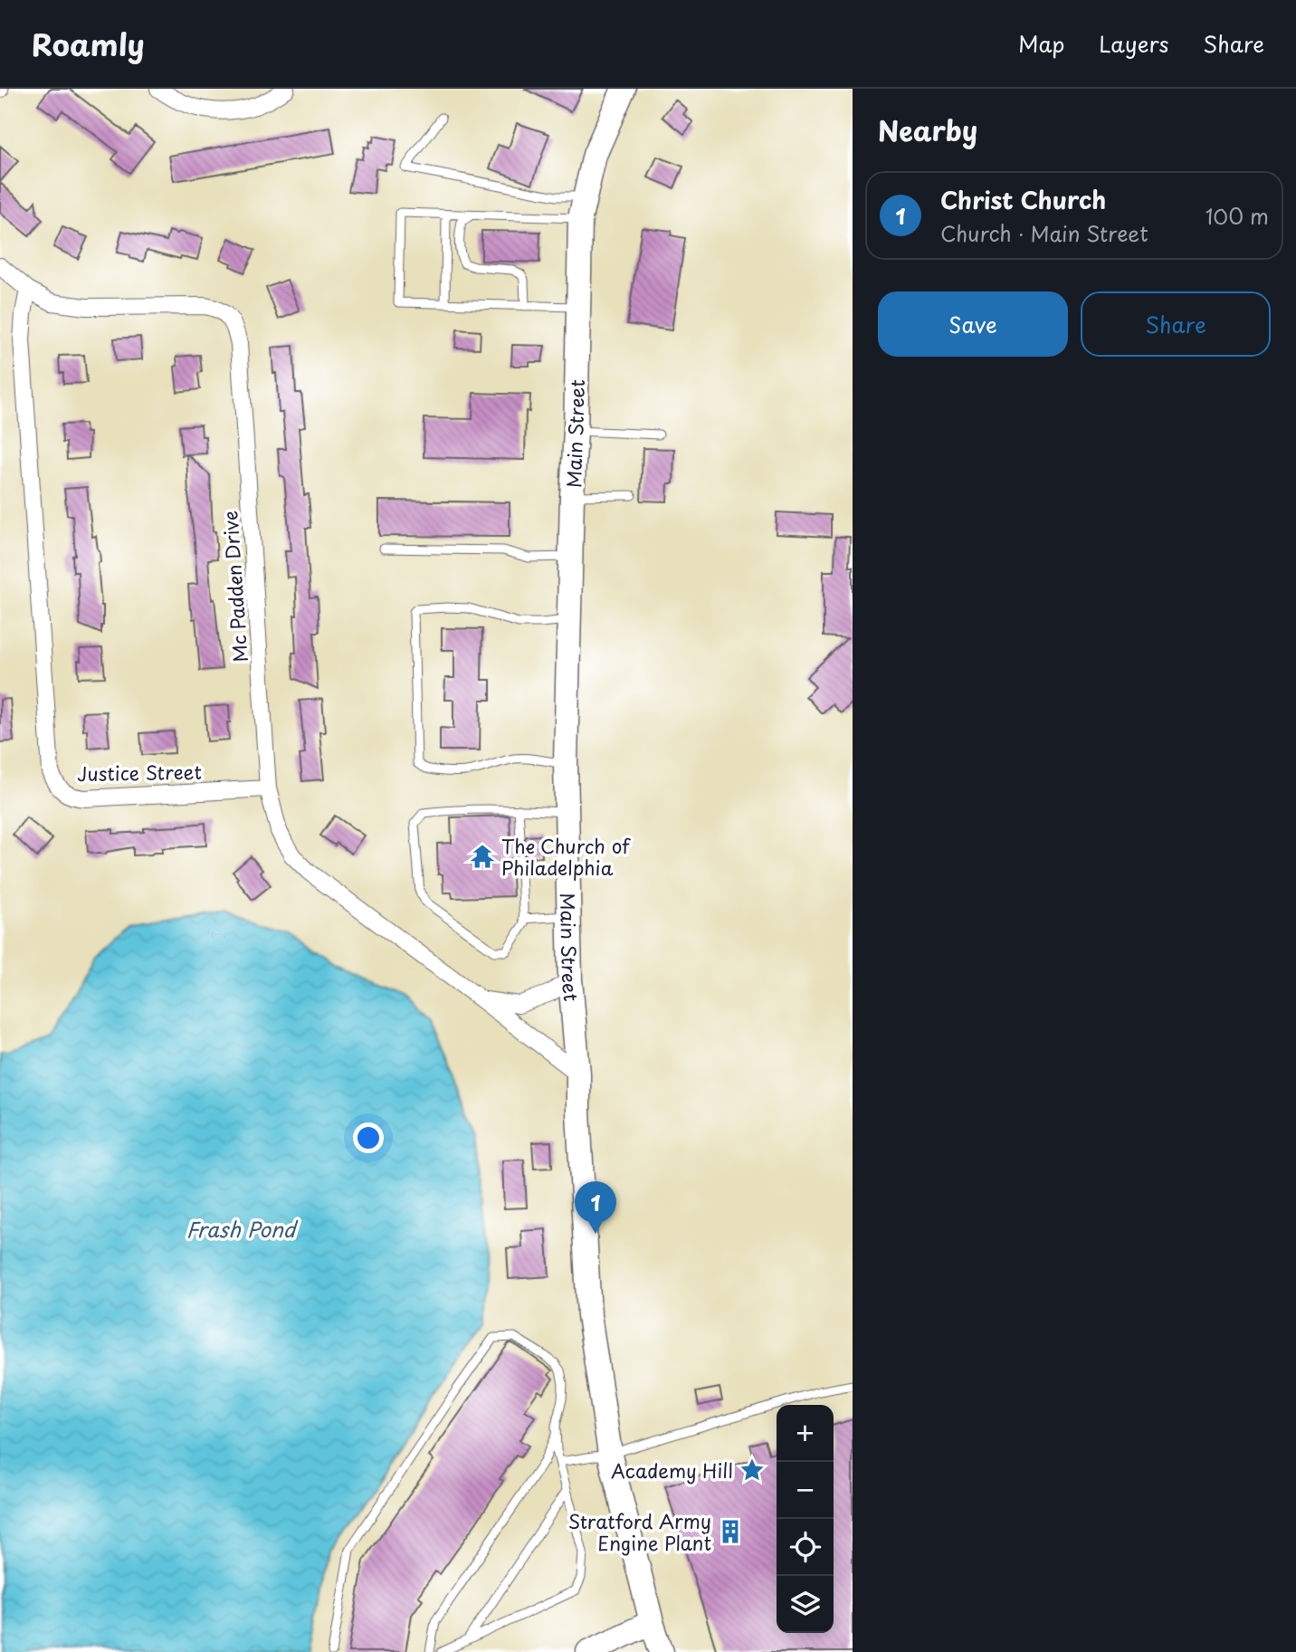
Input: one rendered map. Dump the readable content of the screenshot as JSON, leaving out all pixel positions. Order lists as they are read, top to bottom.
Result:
{
  "streets": {
    "main road": ["Main Street"],
    "street": ["Mc Padden Drive", "Justice Street"]
  },
  "crossings": [
    ["Main Street", "Mc Padden Drive"],
    ["Mc Padden Drive", "Justice Street"]
  ],
  "water": ["Frash Pond"],
  "places": {
    "temple": ["The Church of Philadelphia"],
    "place": ["Academy Hill"],
    "building": ["Stratford Army Engine Plant"]
  },
  "page": {
    "header": "Roamly",
    "nav": ["Map", "Layers", "Share"],
    "heading": "Nearby",
    "list": [
      {
        "mark": "1",
        "name": "Christ Church",
        "note": "Church · Main Street",
        "value": "100 m"
      }
    ],
    "buttons": ["Save", "Share"],
    "pins": "1",
    "map_buttons": ["+", "−"]
  }
}
